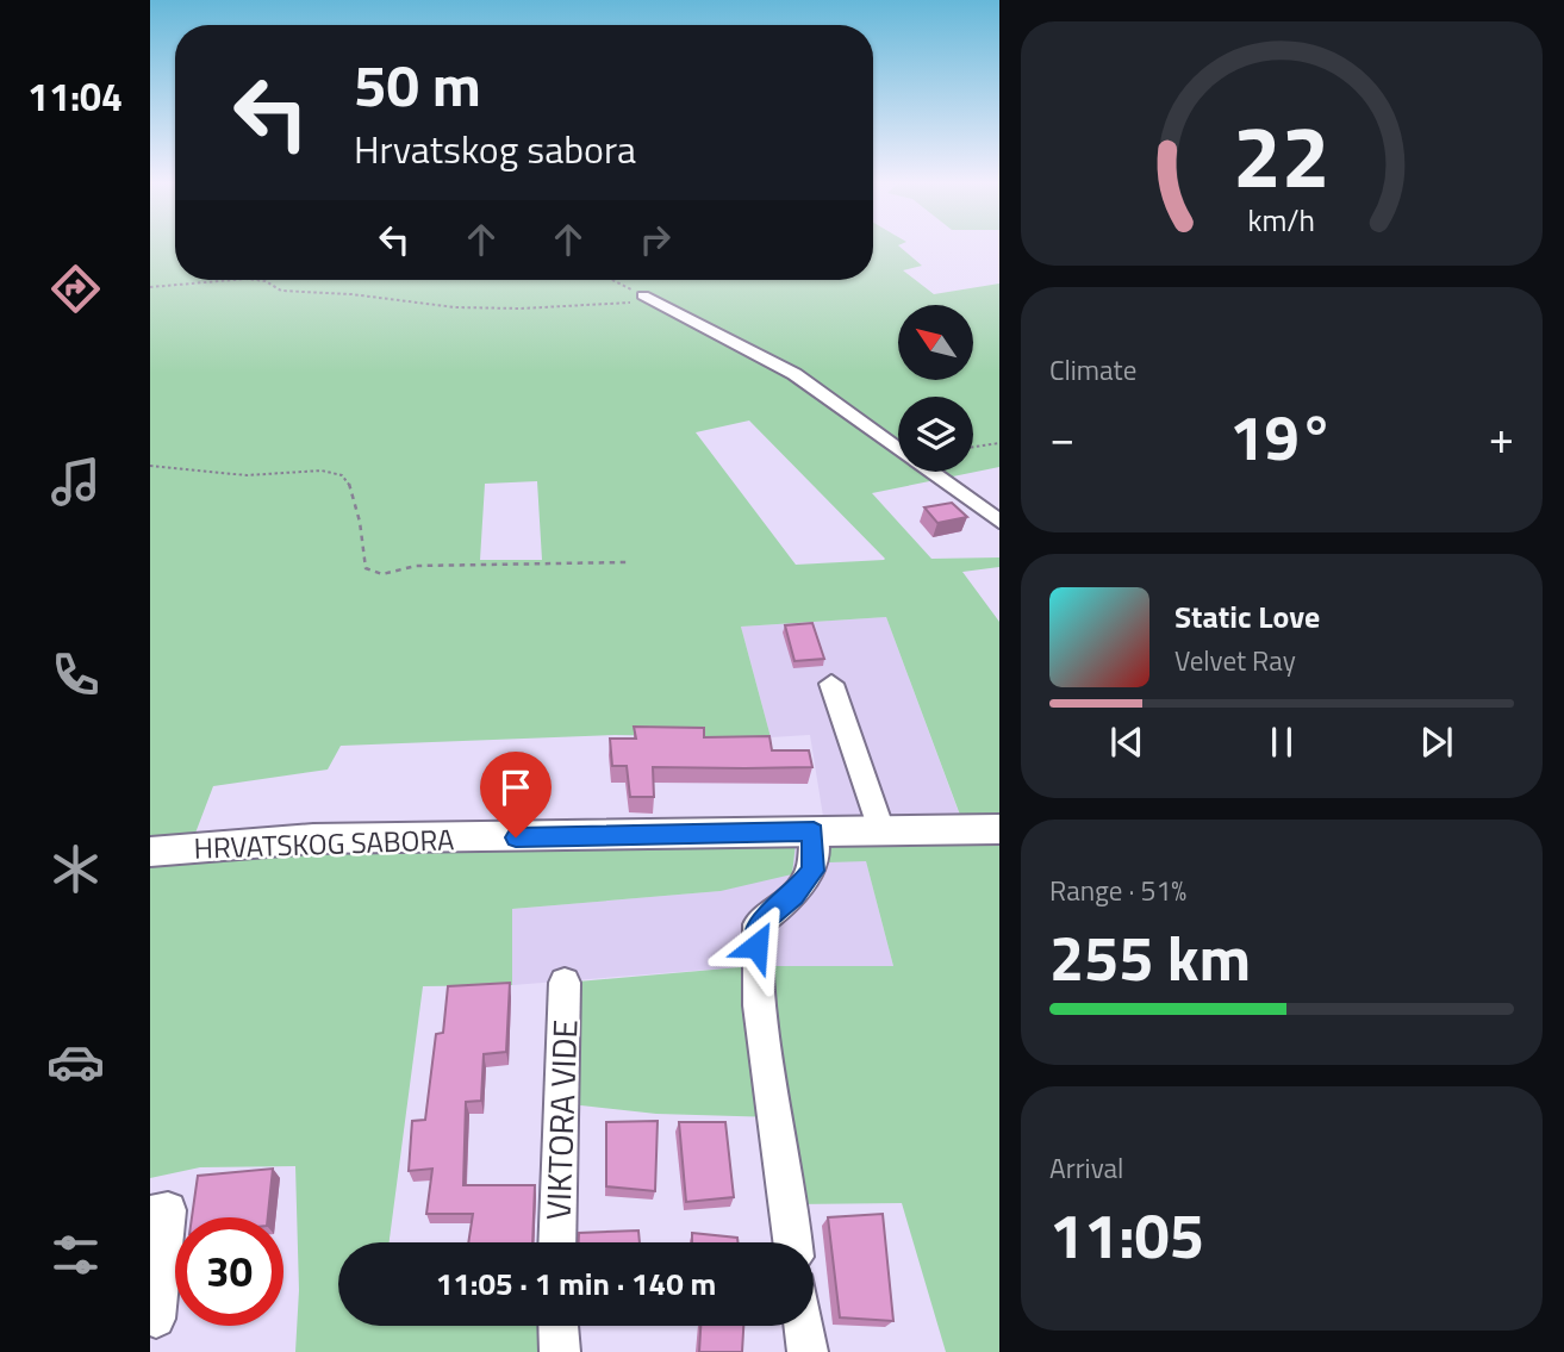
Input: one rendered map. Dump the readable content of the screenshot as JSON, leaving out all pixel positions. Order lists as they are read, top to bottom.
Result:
{
  "streets": {
    "main road": ["HRVATSKOG SABORA"],
    "street": ["VIKTORA VIDE"]
  },
  "north": "top left",
  "page": {
    "tabs": "11:04",
    "turn": ["50 m", "Hrvatskog sabora"],
    "tile": [
      "Climate",
      ["Range · 51%", "255 km"],
      ["Arrival", "11:05"]
    ],
    "heat": ["−", "19°", "+"],
    "song": ["Static Love", "Velvet Ray"],
    "limit": "30",
    "trip": "11:05 · 1 min · 140 m",
    "gauge": ["22", "km/h"]
  }
}
